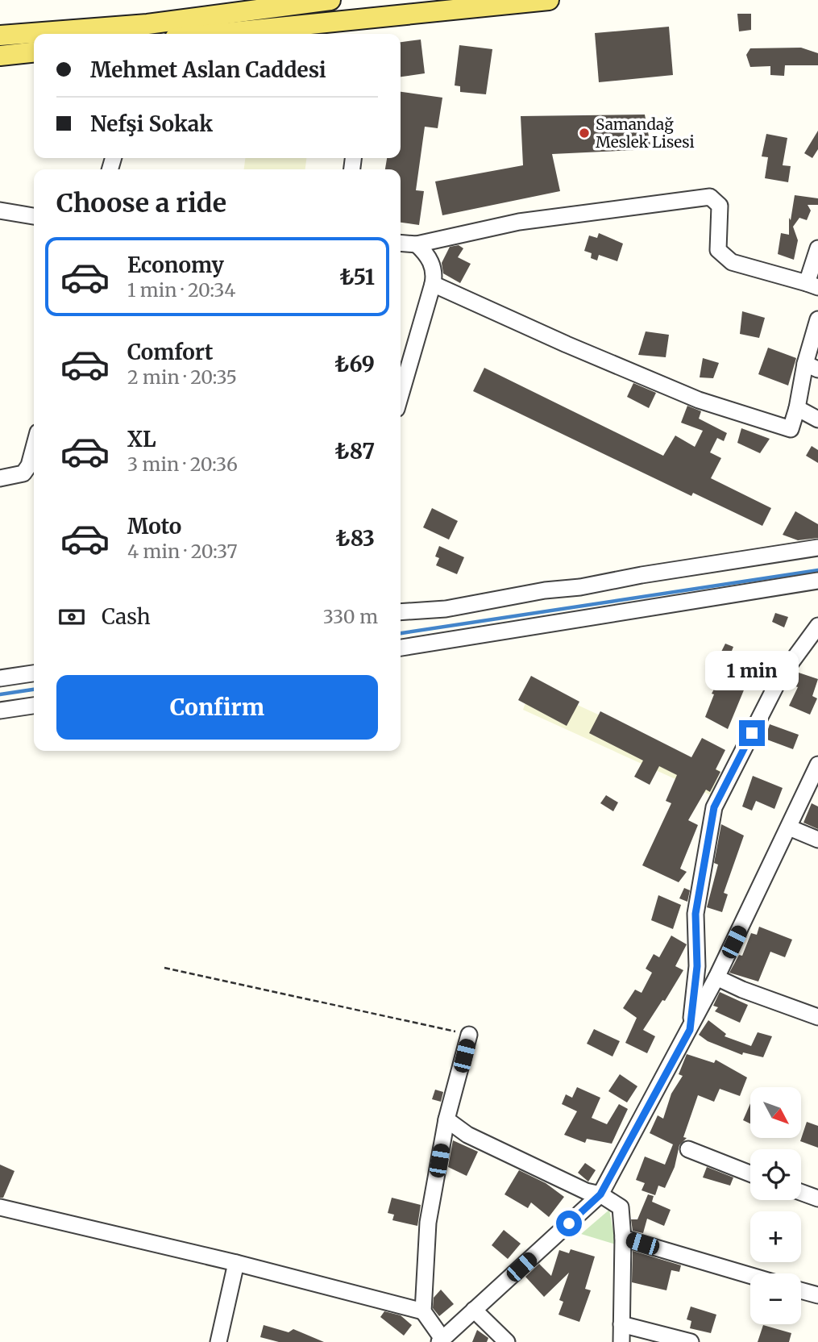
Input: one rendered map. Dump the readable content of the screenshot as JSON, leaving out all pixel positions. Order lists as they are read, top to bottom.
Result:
{
  "places": ["Samandağ Meslek Lisesi"],
  "north": "bottom right",
  "page": {
    "banner": ["Mehmet Aslan Caddesi", "Nefşi Sokak"],
    "heading": "Choose a ride",
    "list": [
      {
        "name": "Economy",
        "note": "1 min · 20:34",
        "value": "₺51"
      },
      {
        "name": "Comfort",
        "note": "2 min · 20:35",
        "value": "₺69"
      },
      {
        "name": "XL",
        "note": "3 min · 20:36",
        "value": "₺87"
      },
      {
        "name": "Moto",
        "note": "4 min · 20:37",
        "value": "₺83"
      }
    ],
    "pay": ["Cash", "330 m"],
    "bubble": "1 min",
    "buttons": "Confirm",
    "map_buttons": ["+", "−"]
  }
}
